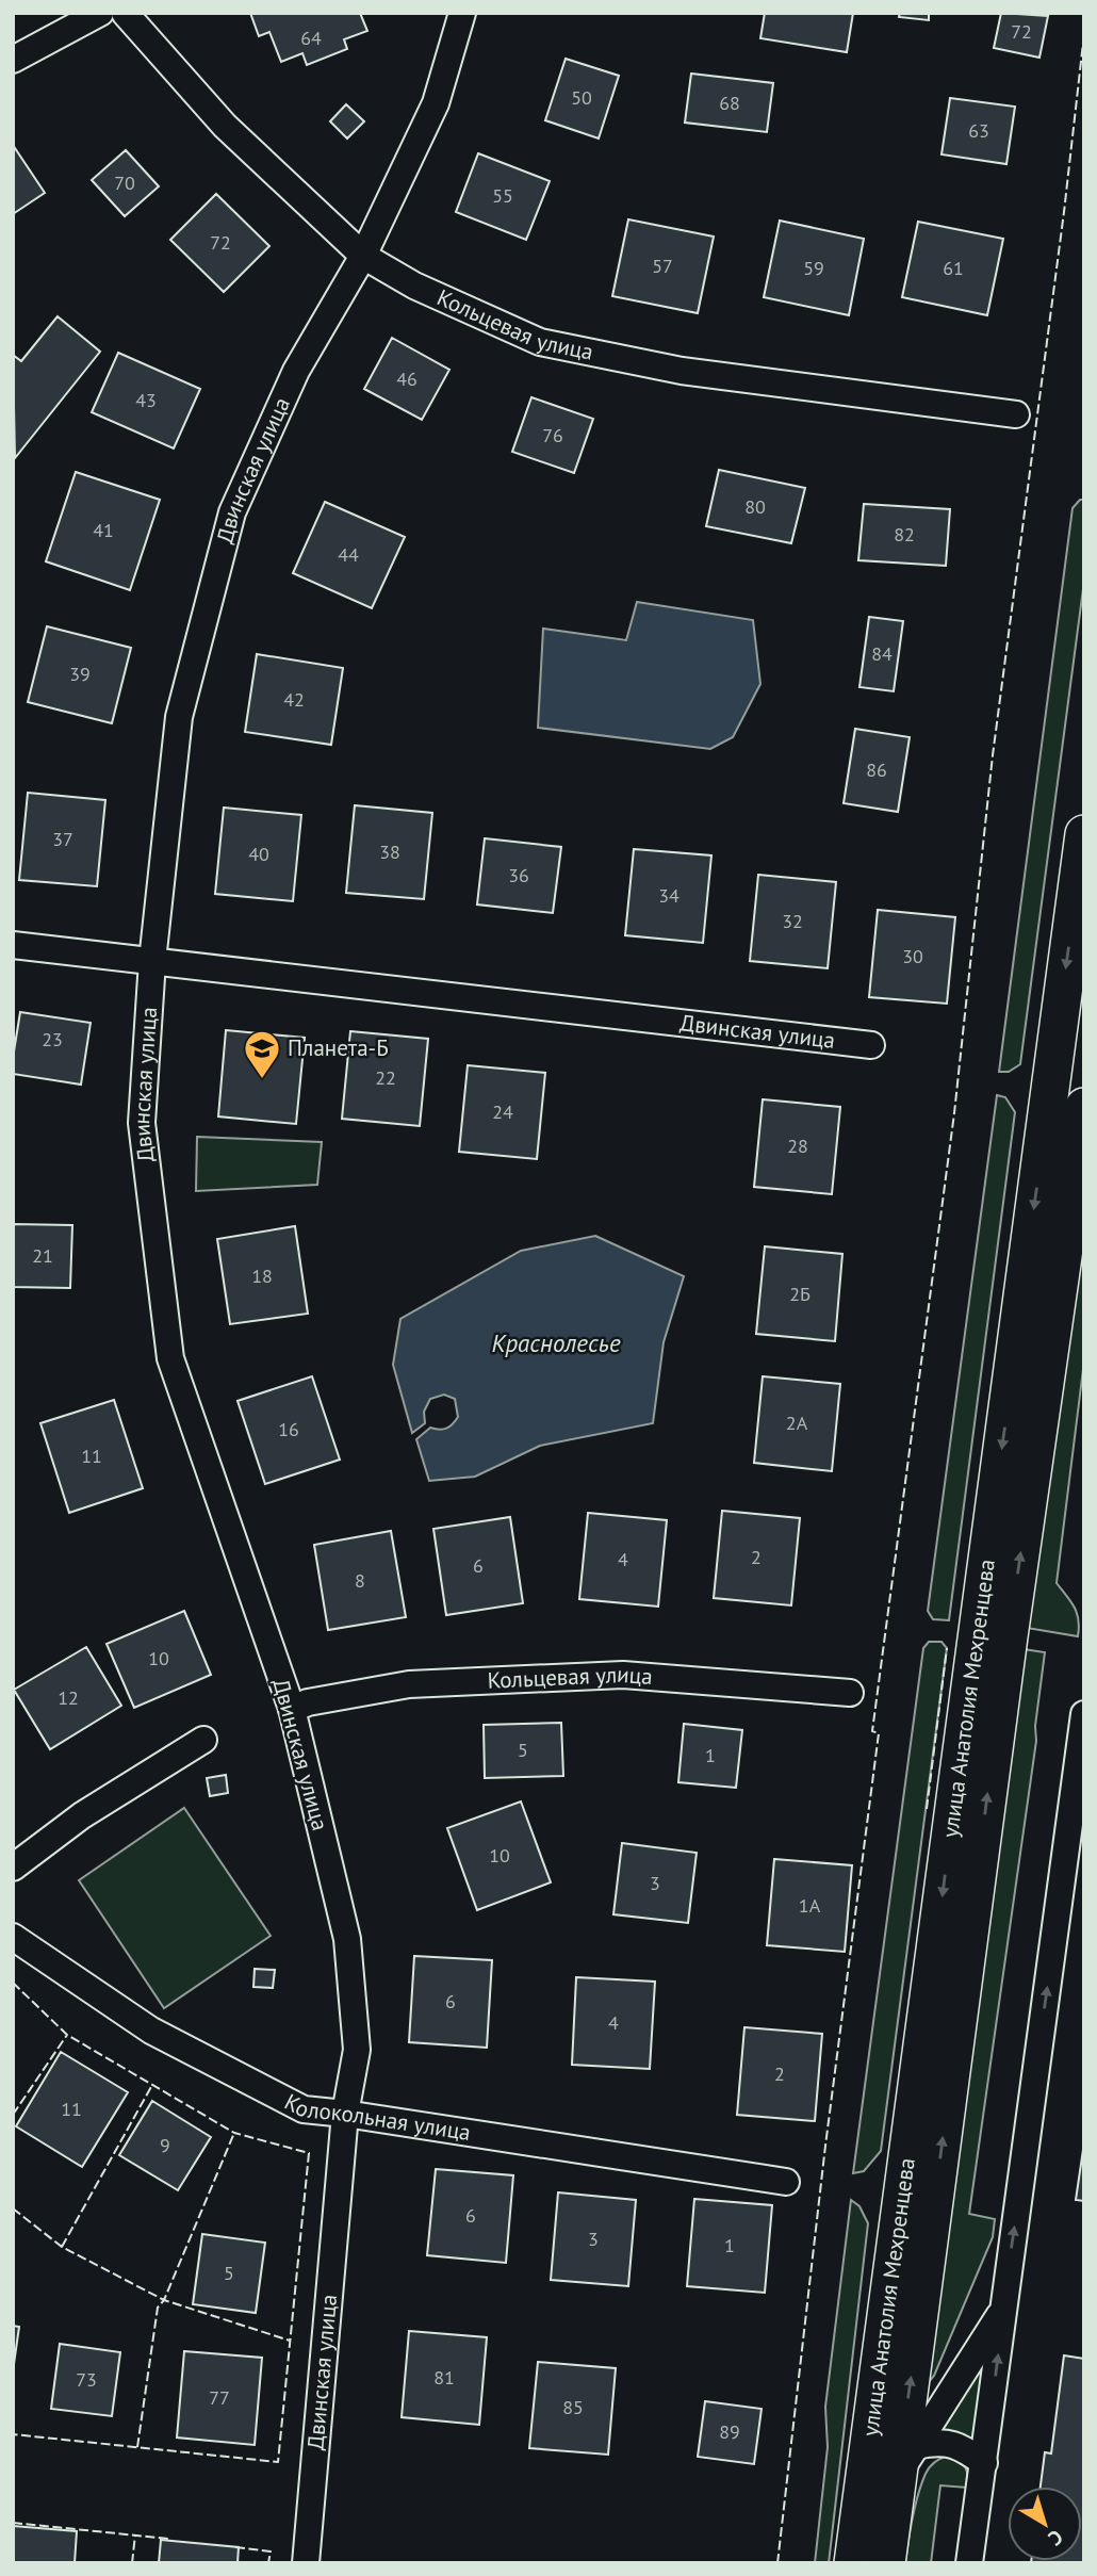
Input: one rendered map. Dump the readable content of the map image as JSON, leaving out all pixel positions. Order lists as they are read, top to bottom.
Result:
{
  "streets": {
    "street": [
      "Кольцевая улица",
      "Двинская улица",
      "улица Анатолия Мехренцева",
      "Колокольная улица"
    ]
  },
  "crossings": [
    ["Кольцевая улица", "Двинская улица"],
    ["Двинская улица", "Колокольная улица"]
  ],
  "water": ["Краснолесье"],
  "places": {
    "school or university": ["Планета-Б"]
  },
  "house_numbers": [
    "72",
    "64",
    "50",
    "68",
    "63",
    "70",
    "55",
    "72",
    "57",
    "59",
    "61",
    "46",
    "43",
    "76",
    "80",
    "41",
    "82",
    "44",
    "84",
    "39",
    "42",
    "86",
    "37",
    "38",
    "40",
    "36",
    "34",
    "32",
    "30",
    "23",
    "22",
    "24",
    "28",
    "21",
    "18",
    "2Б",
    "2А",
    "16",
    "11",
    "2",
    "4",
    "6",
    "8",
    "10",
    "12",
    "5",
    "1",
    "10",
    "3",
    "1А",
    "6",
    "4",
    "2",
    "11",
    "9",
    "6",
    "3",
    "1",
    "5",
    "81",
    "73",
    "77",
    "85",
    "89"
  ],
  "north": "bottom right"
}
